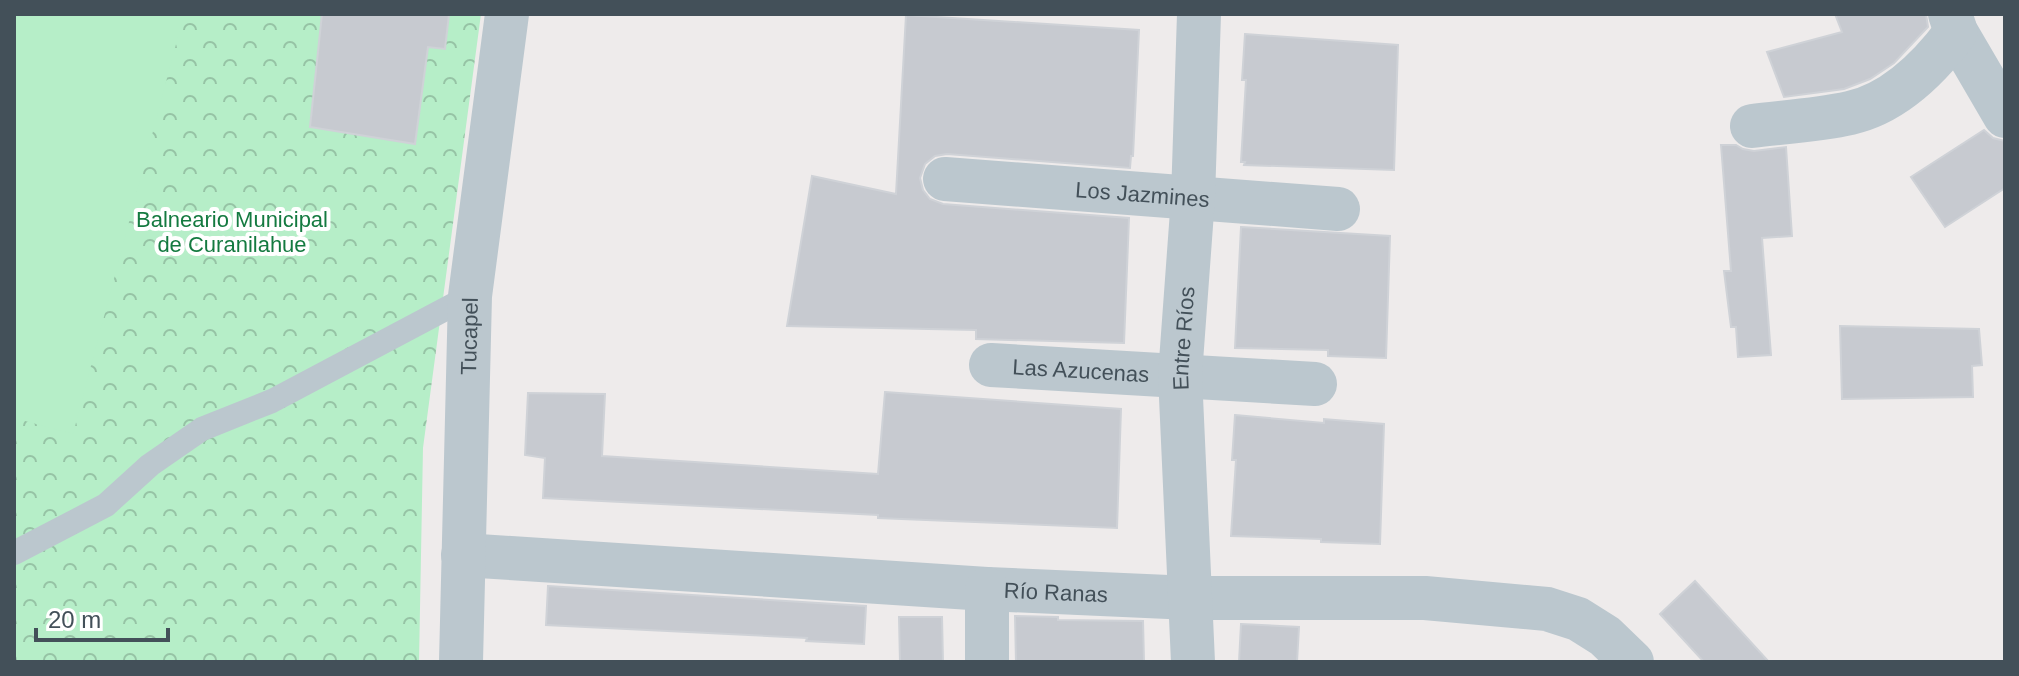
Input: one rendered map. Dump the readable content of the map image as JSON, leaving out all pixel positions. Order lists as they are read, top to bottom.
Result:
{
  "streets": {
    "street": [
      "Los Jazmines",
      "Tucapel",
      "Entre Ríos",
      "Las Azucenas",
      "Río Ranas"
    ]
  },
  "crossings": [
    ["Los Jazmines", "Entre Ríos"],
    ["Tucapel", "Río Ranas"],
    ["Entre Ríos", "Las Azucenas"],
    ["Entre Ríos", "Río Ranas"]
  ],
  "parks": ["Balneario Municipal de Curanilahue"],
  "scale_bar": "20 m"
}
